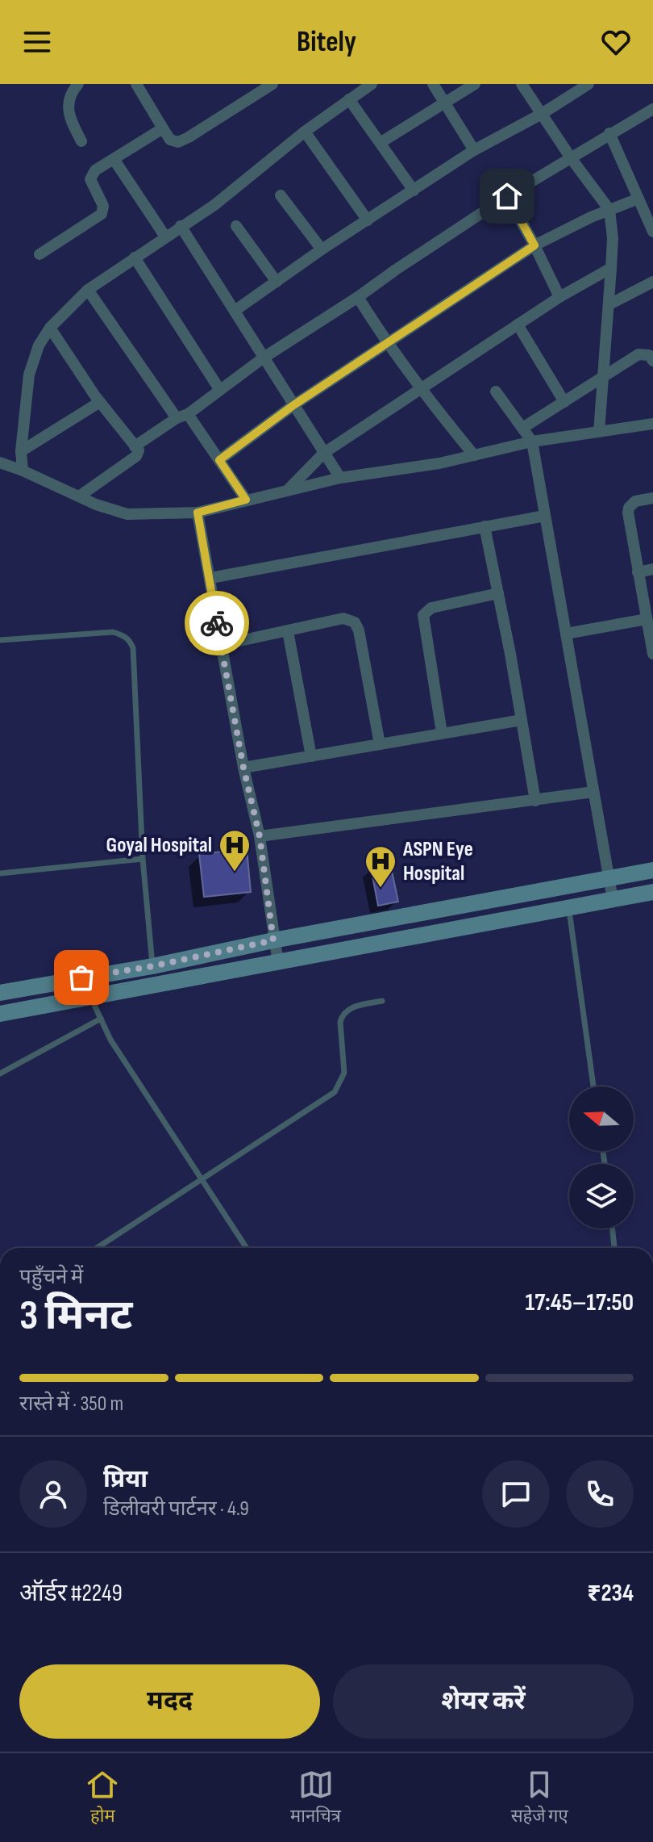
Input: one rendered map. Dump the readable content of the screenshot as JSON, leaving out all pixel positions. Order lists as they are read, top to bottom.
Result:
{
  "places": {
    "hospital": ["Goyal Hospital", "ASPN Eye Hospital"]
  },
  "north": "left",
  "page": {
    "header": "Bitely",
    "heading": ["3 मिनट", "पहुँचने में", "17:45–17:50"],
    "panel": [
      "प्रिया",
      "डिलीवरी पार्टनर · 4.9",
      "ऑर्डर #2249",
      "₹234"
    ],
    "bar": "रास्ते में · 350 m",
    "buttons": ["मदद", "शेयर करें"],
    "tabs": ["होम", "मानचित्र", "सहेजे गए"]
  }
}
